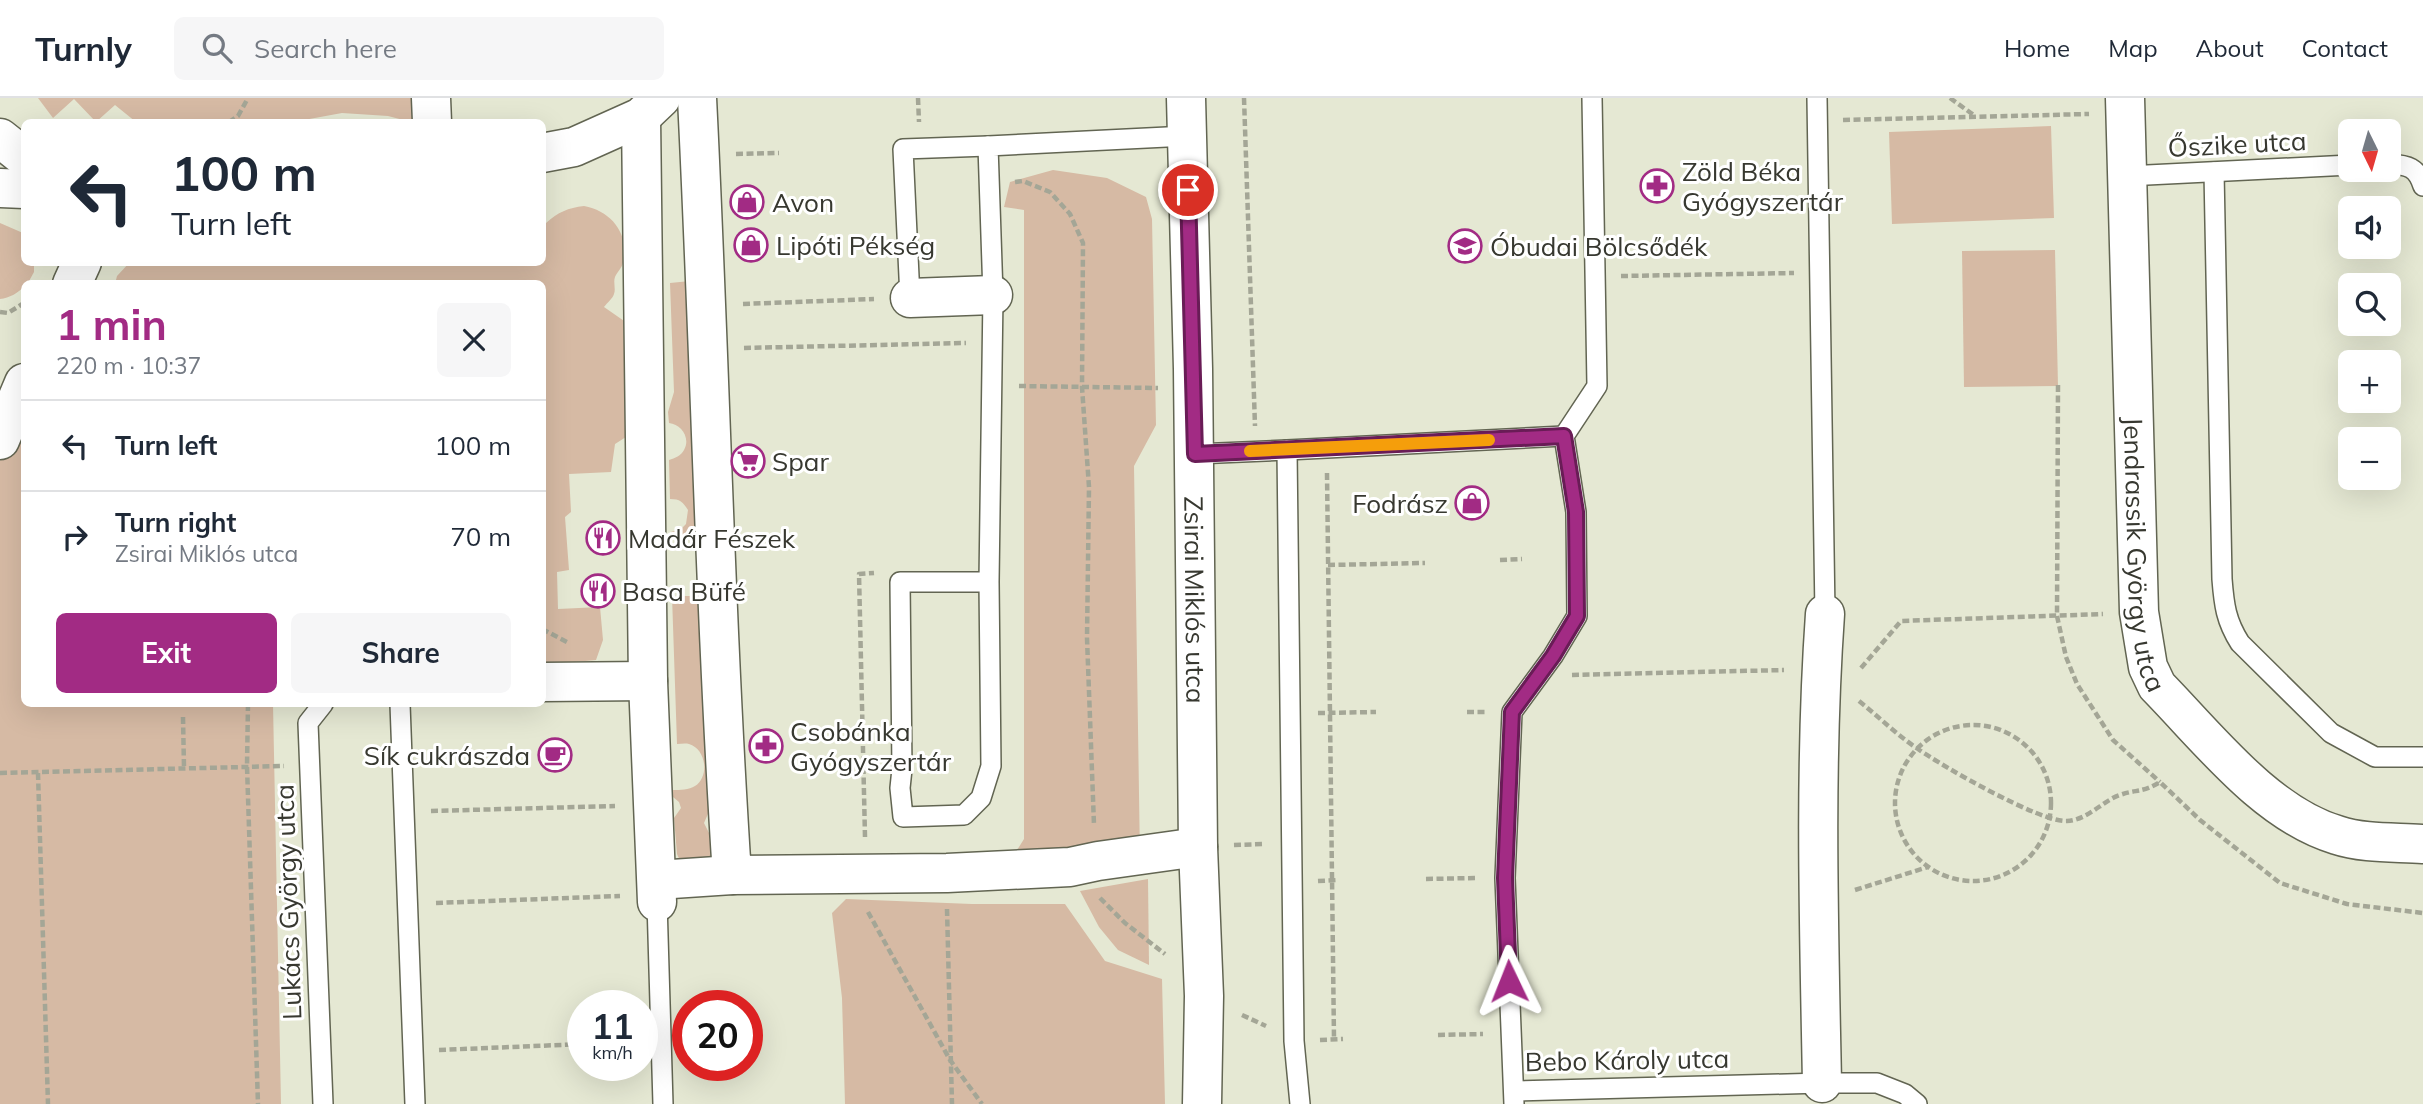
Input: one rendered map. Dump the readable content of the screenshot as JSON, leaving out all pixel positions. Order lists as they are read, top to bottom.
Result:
{
  "streets": {
    "street": ["Jendrassik György utca", "Zsirai Miklós utca"],
    "lane": ["Őszike utca", "Lukács György utca", "Bebo Károly utca"]
  },
  "crossings": [
    ["Őszike utca", "Jendrassik György utca"]
  ],
  "places": {
    "pharmacy": ["Zöld Béka Gyógyszertár", "Csobánka Gyógyszertár"],
    "shop": ["Avon", "Lipóti Pékség", "Fodrász"],
    "school or university": ["Óbudai Bölcsődék"],
    "supermarket": ["Spar"],
    "restaurant": ["Madár Fészek", "Basa Büfé"],
    "cafe": ["Sík cukrászda"]
  },
  "north": "bottom",
  "page": {
    "header": "Turnly",
    "search": "Search here",
    "nav": [
      "Home",
      "Map",
      "About",
      "Contact"
    ],
    "map_buttons": ["+", "−"],
    "turn": ["100 m", "Turn left"],
    "heading": ["1 min", "220 m · 10:37"],
    "list": [
      {
        "name": "Turn left",
        "value": "100 m"
      },
      {
        "name": "Turn right",
        "note": "Zsirai Miklós utca",
        "value": "70 m"
      }
    ],
    "buttons": ["Exit", "Share"],
    "speed": "11 km/h",
    "limit": "20"
  }
}
